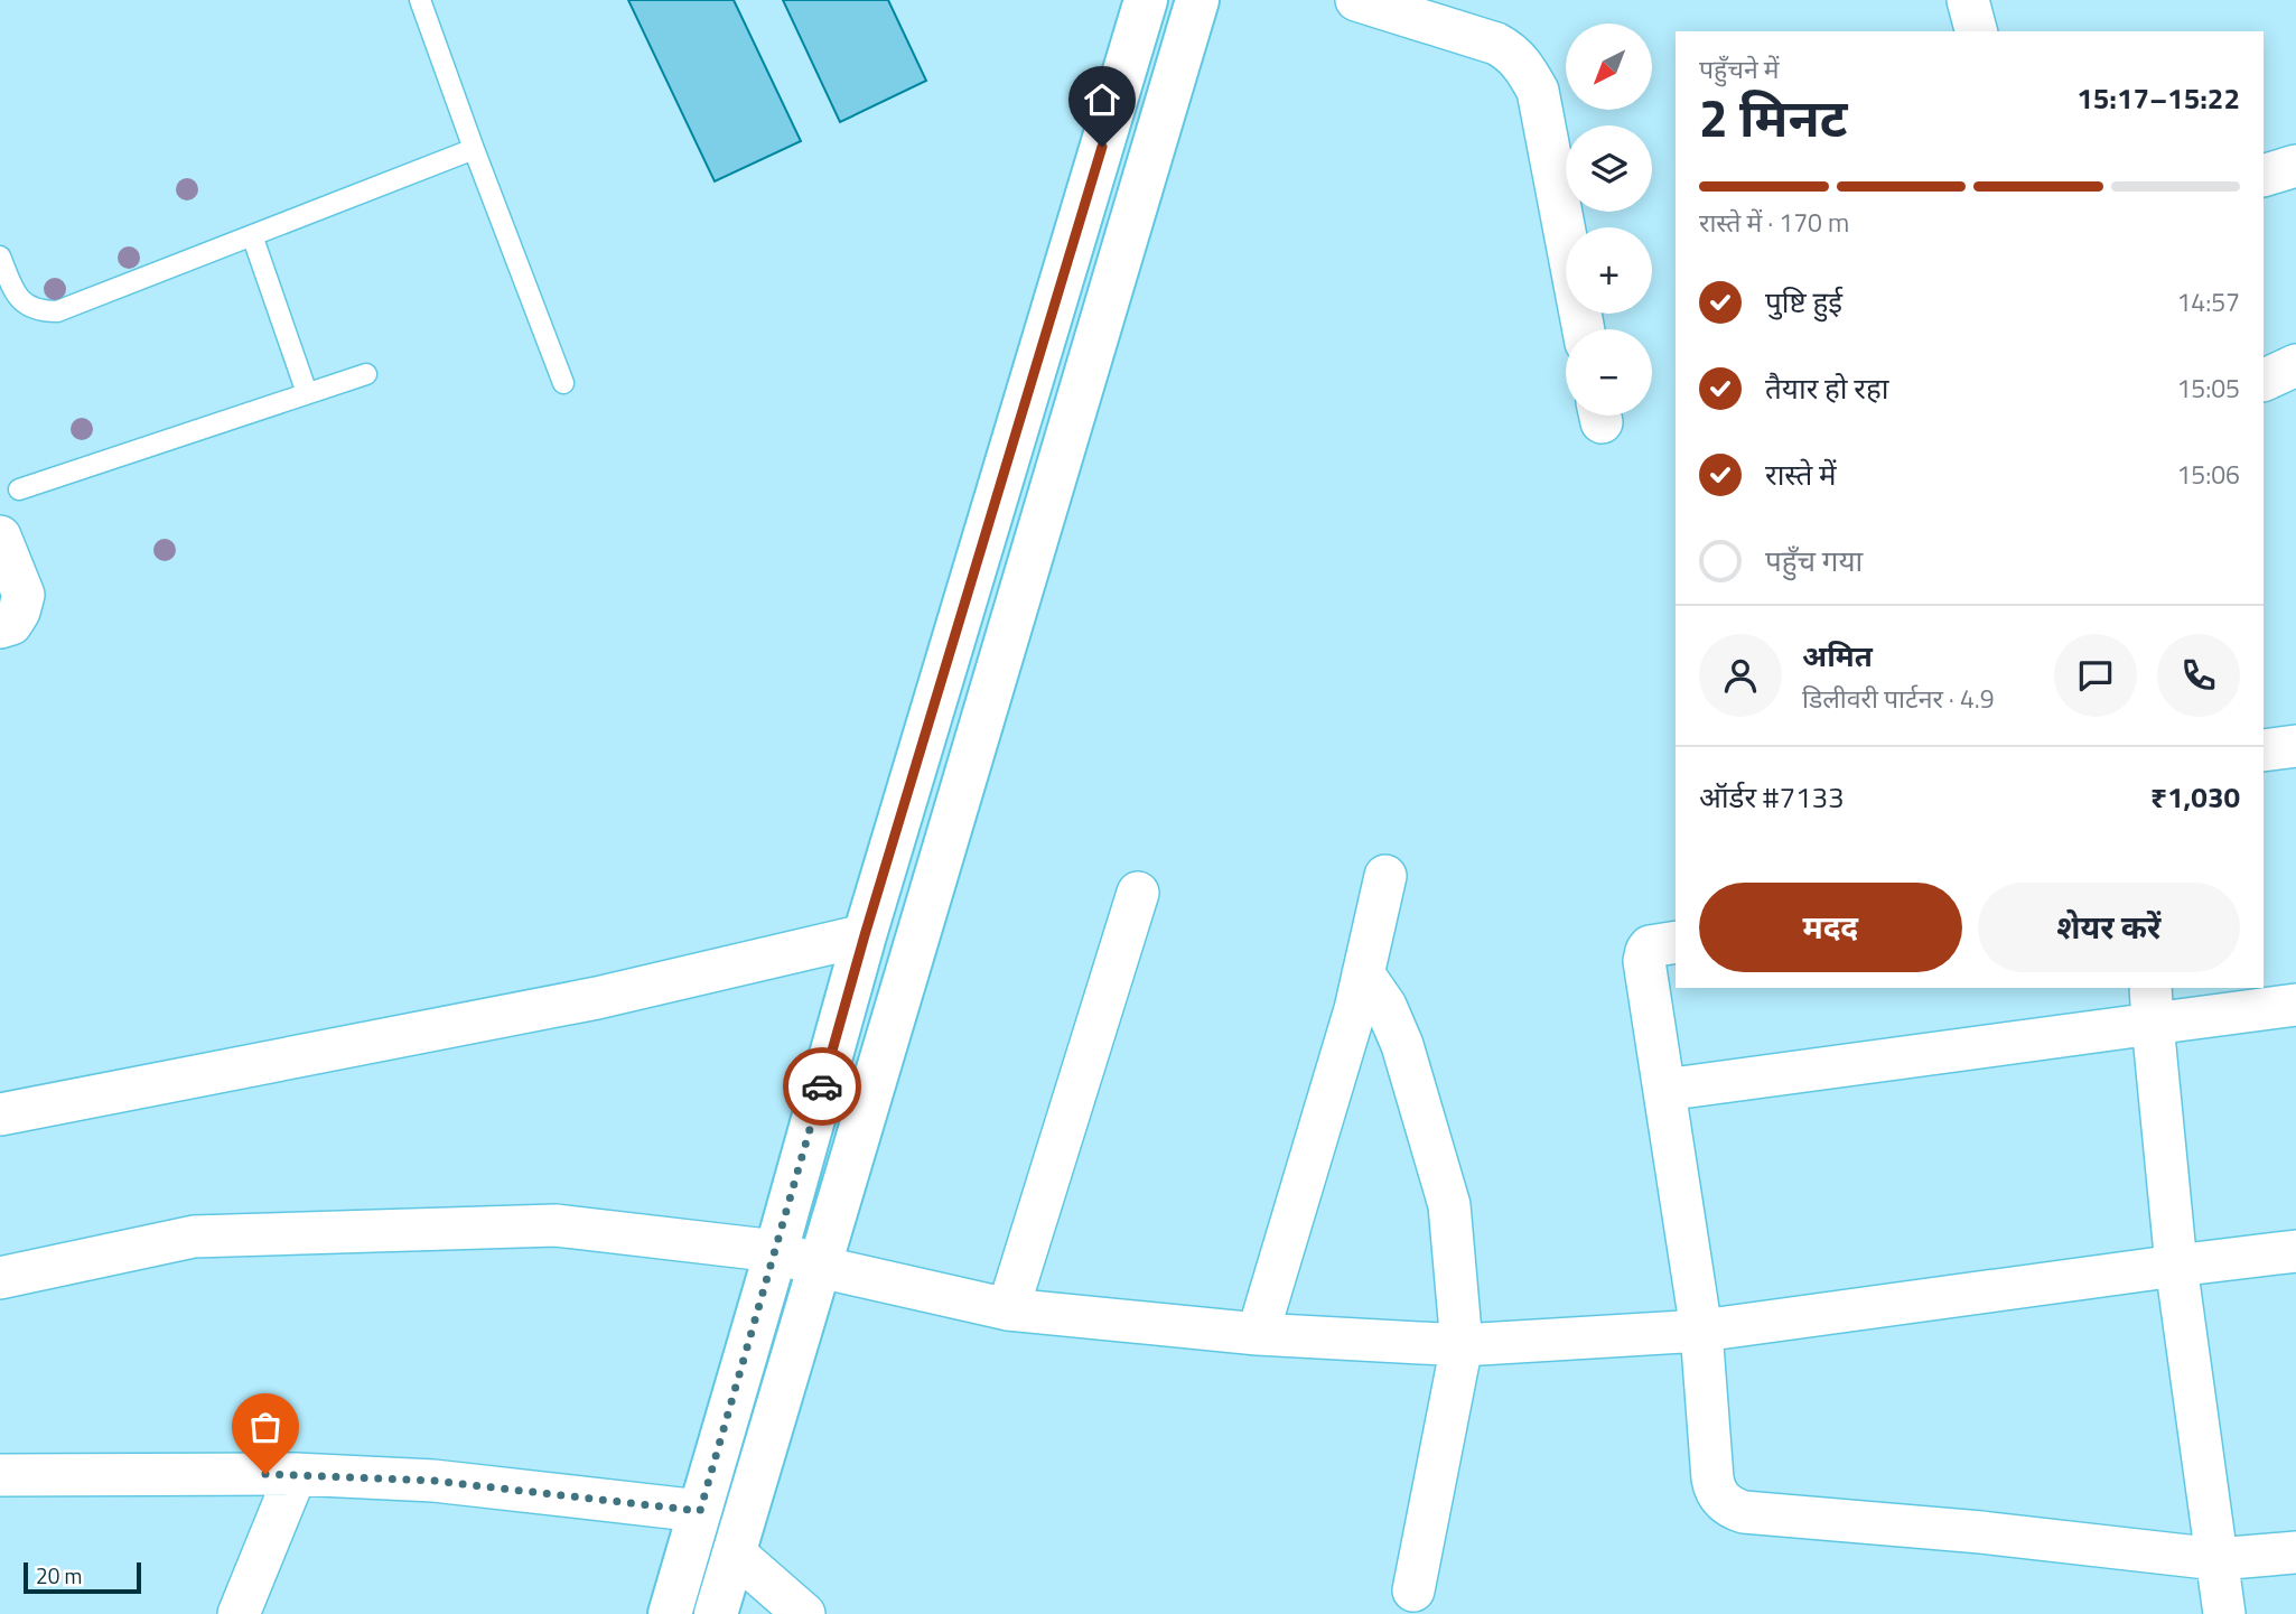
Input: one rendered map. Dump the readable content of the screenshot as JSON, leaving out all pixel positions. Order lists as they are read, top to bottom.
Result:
{
  "scale_bar": "20 m",
  "north": "bottom left",
  "page": {
    "map_buttons": ["+", "−"],
    "heading": ["2 मिनट", "पहुँचने में", "15:17–15:22"],
    "panel": [
      "अमित",
      "डिलीवरी पार्टनर · 4.9",
      "ऑर्डर #7133",
      "₹1,030"
    ],
    "bar": "रास्ते में · 170 m",
    "list": [
      ["पुष्टि हुई", "14:57"],
      ["तैयार हो रहा", "15:05"],
      ["रास्ते में", "15:06"],
      "पहुँच गया"
    ],
    "buttons": ["मदद", "शेयर करें"],
    "scale": "20 m"
  }
}
